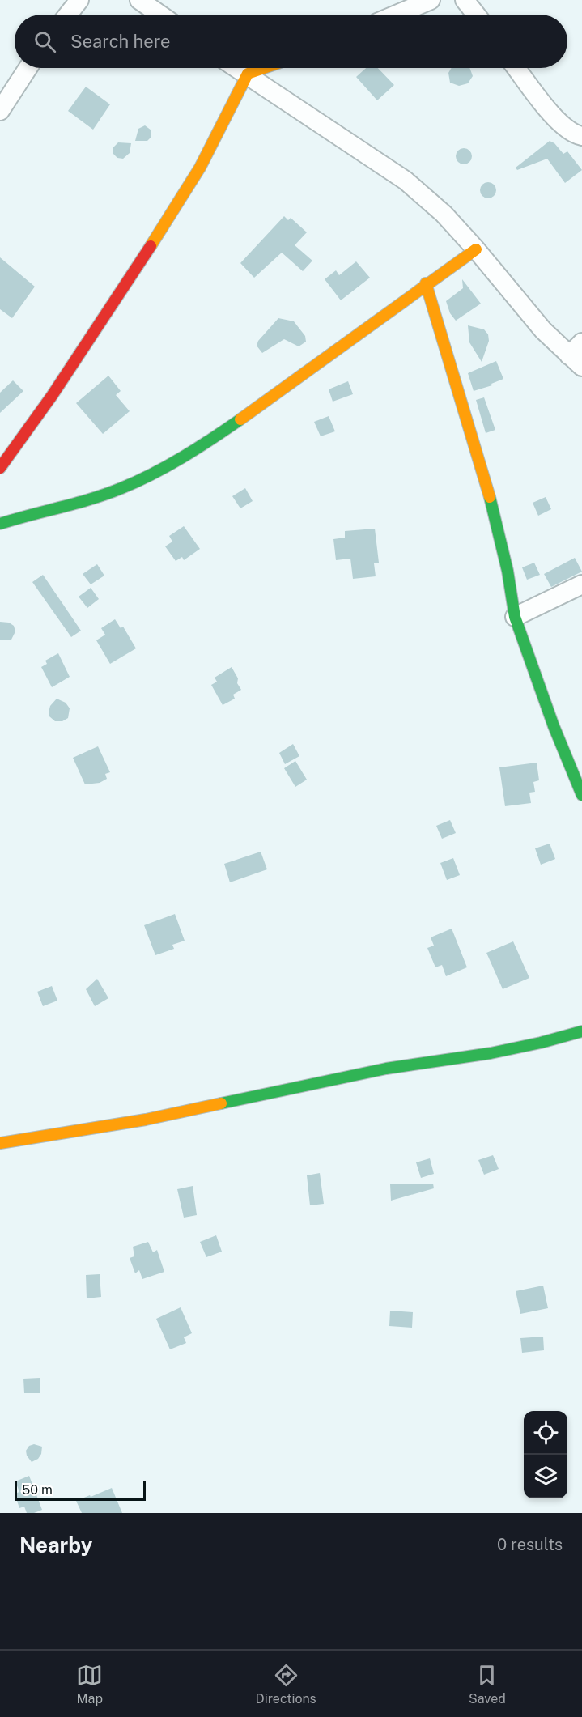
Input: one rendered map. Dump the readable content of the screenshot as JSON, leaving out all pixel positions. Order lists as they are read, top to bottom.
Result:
{
  "scale_bar": "50 m",
  "page": {
    "search": "Search here",
    "scale": "50 m",
    "heading": ["Nearby", "0 results"],
    "nav": ["Map", "Directions", "Saved"]
  }
}
